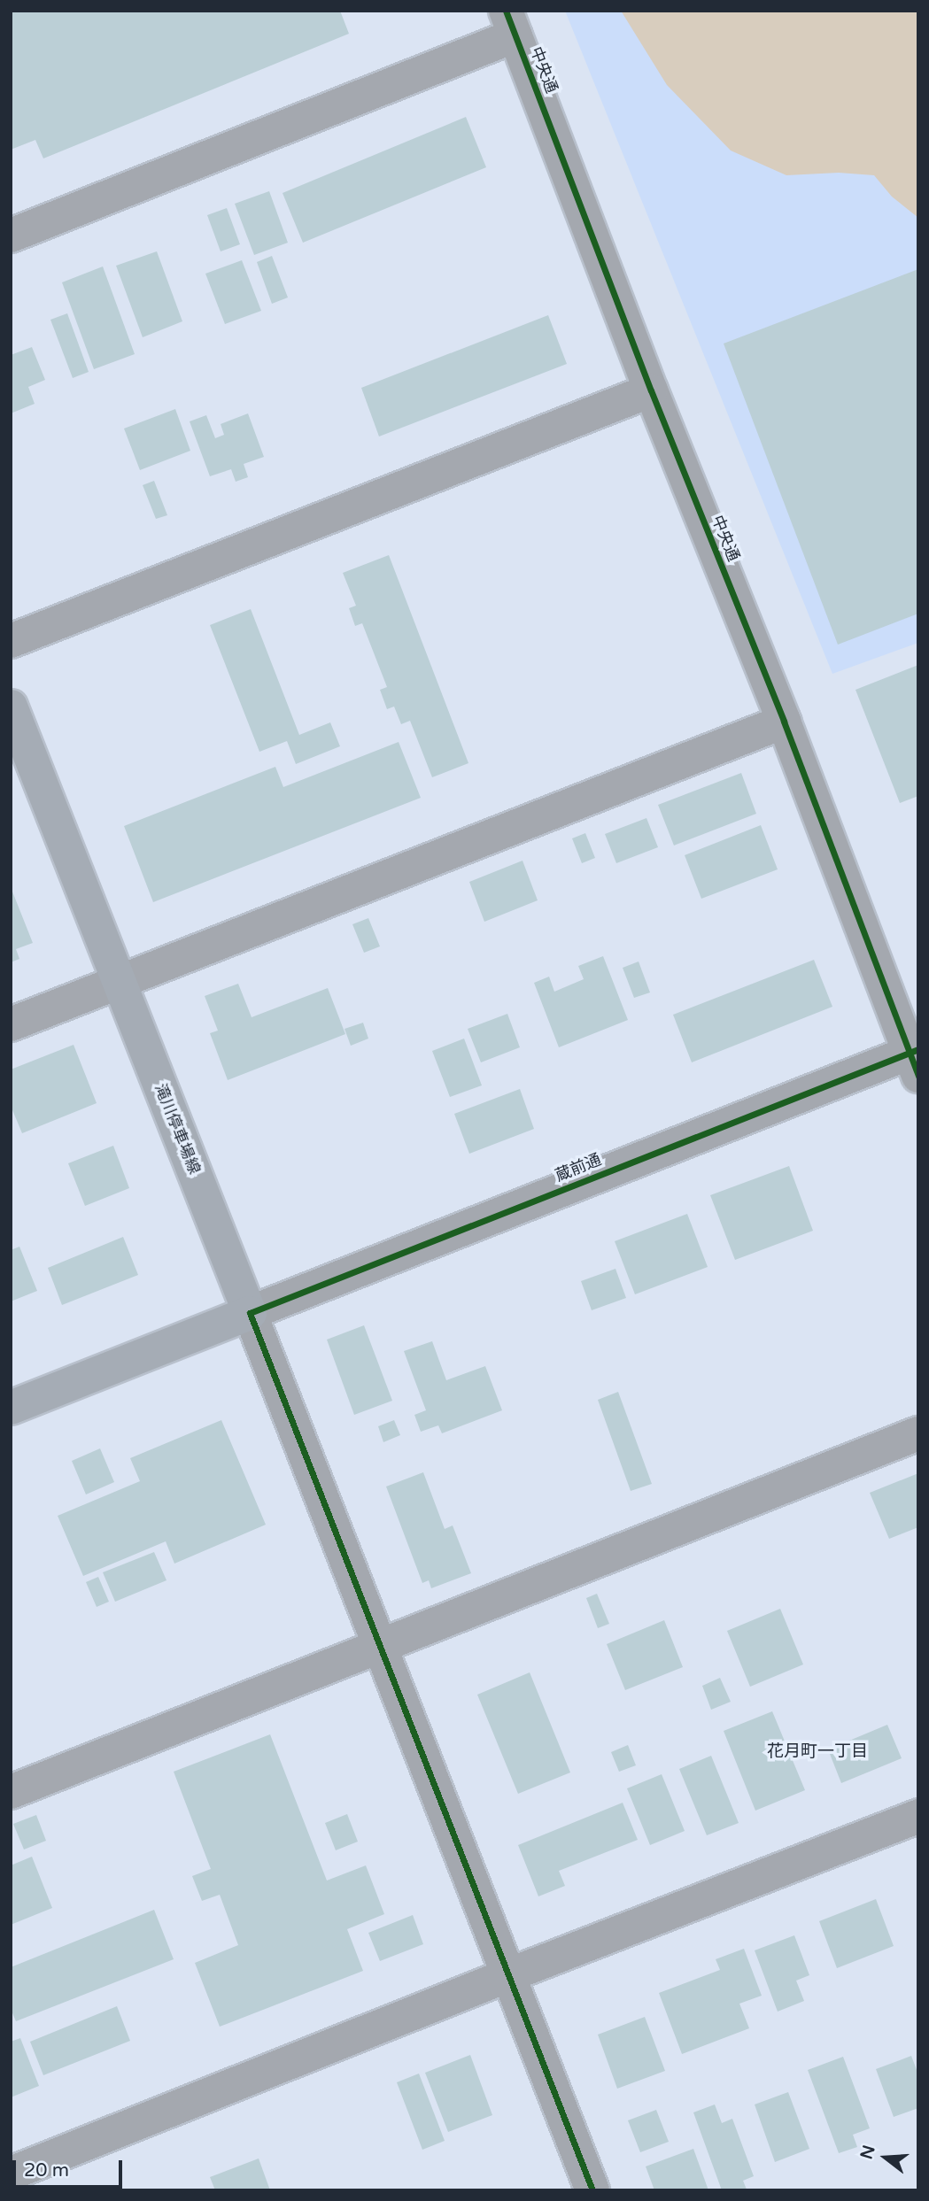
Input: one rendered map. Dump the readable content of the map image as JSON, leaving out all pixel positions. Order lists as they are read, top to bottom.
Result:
{
  "streets": {
    "main road": ["滝川停車場線"],
    "street": ["中央通", "蔵前通"]
  },
  "crossings": [
    ["中央通", "蔵前通"],
    ["滝川停車場線", "蔵前通"]
  ],
  "districts": ["花月町一丁目"],
  "scale_bar": "20 m",
  "north": "left"
}
